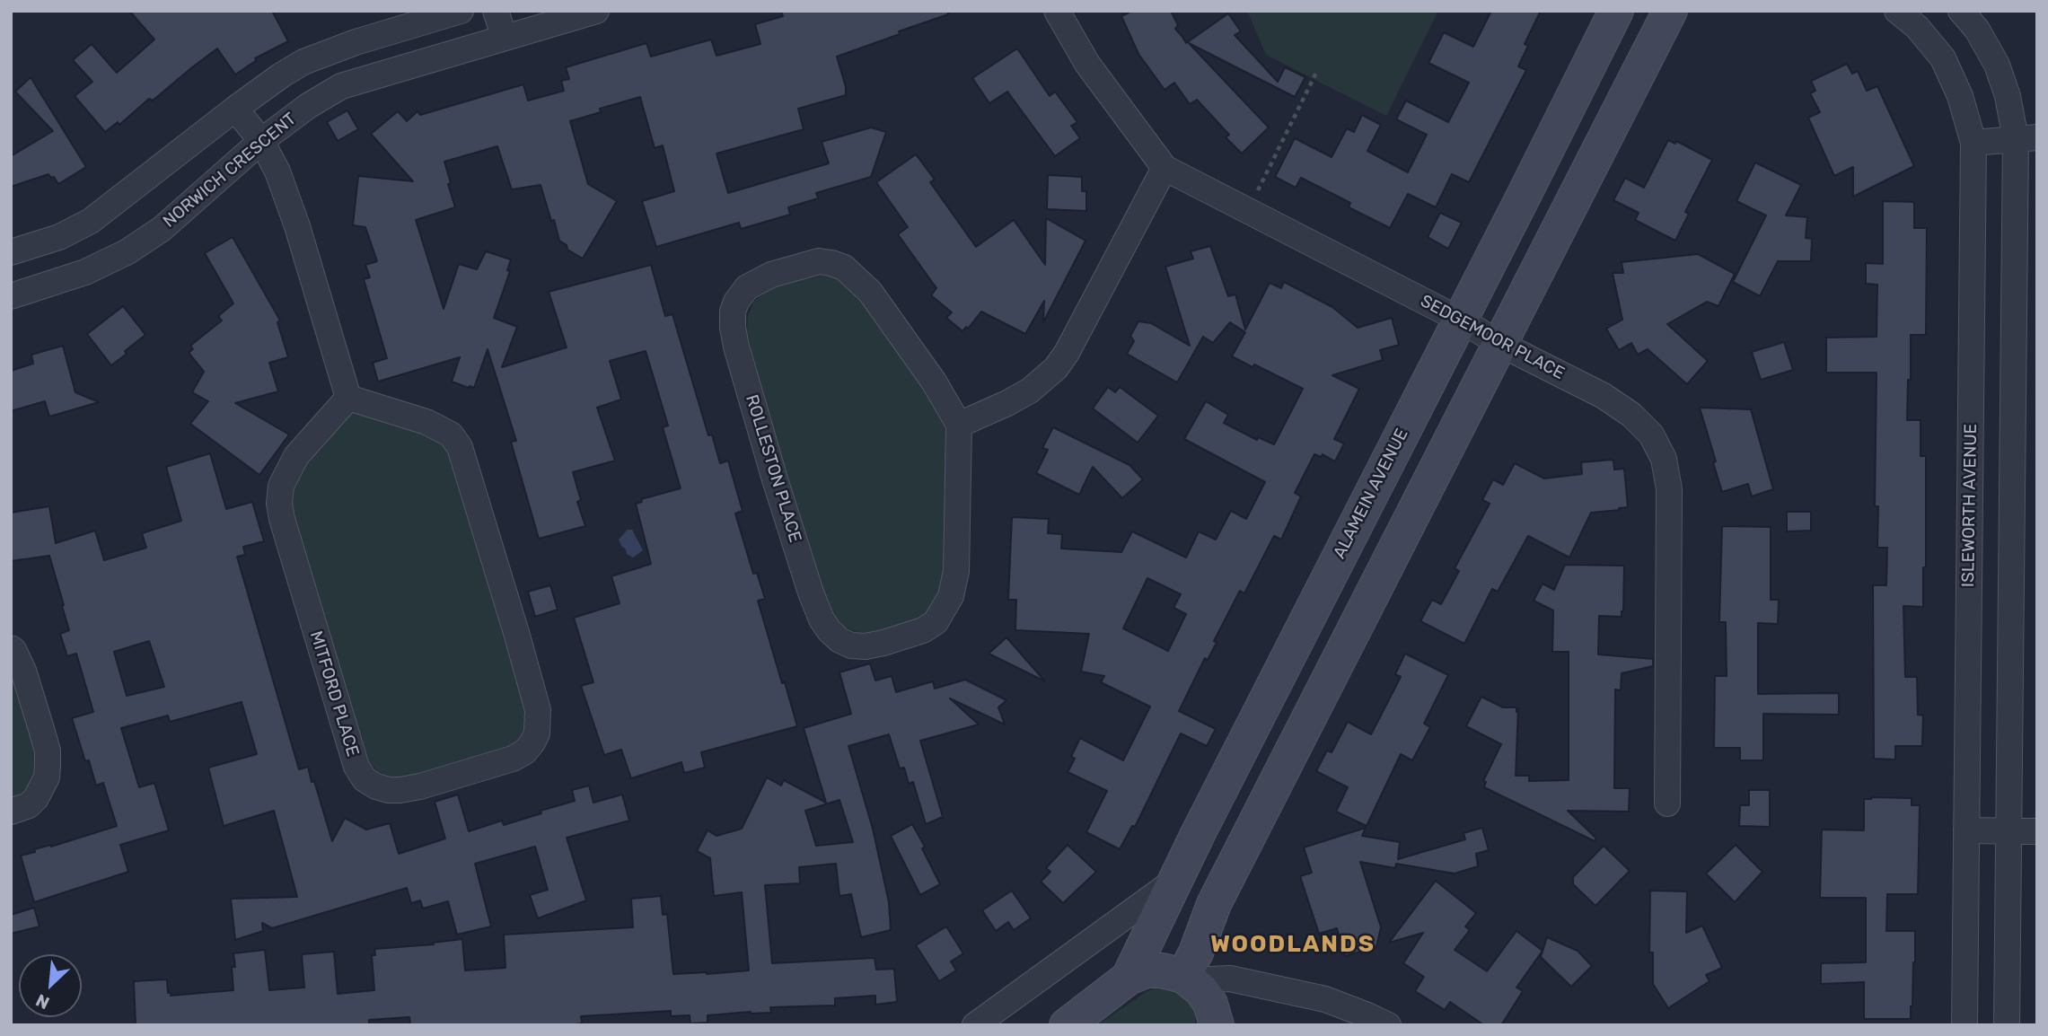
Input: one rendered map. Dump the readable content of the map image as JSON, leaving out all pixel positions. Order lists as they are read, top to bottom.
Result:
{
  "streets": {
    "street": [
      "NORWICH CRESCENT",
      "SEDGEMOOR PLACE",
      "ROLLESTON PLACE",
      "ALAMEIN AVENUE",
      "ISLEWORTH AVENUE",
      "MITFORD PLACE"
    ]
  },
  "crossings": [
    ["SEDGEMOOR PLACE", "ALAMEIN AVENUE"]
  ],
  "districts": ["WOODLANDS"],
  "north": "bottom left"
}
